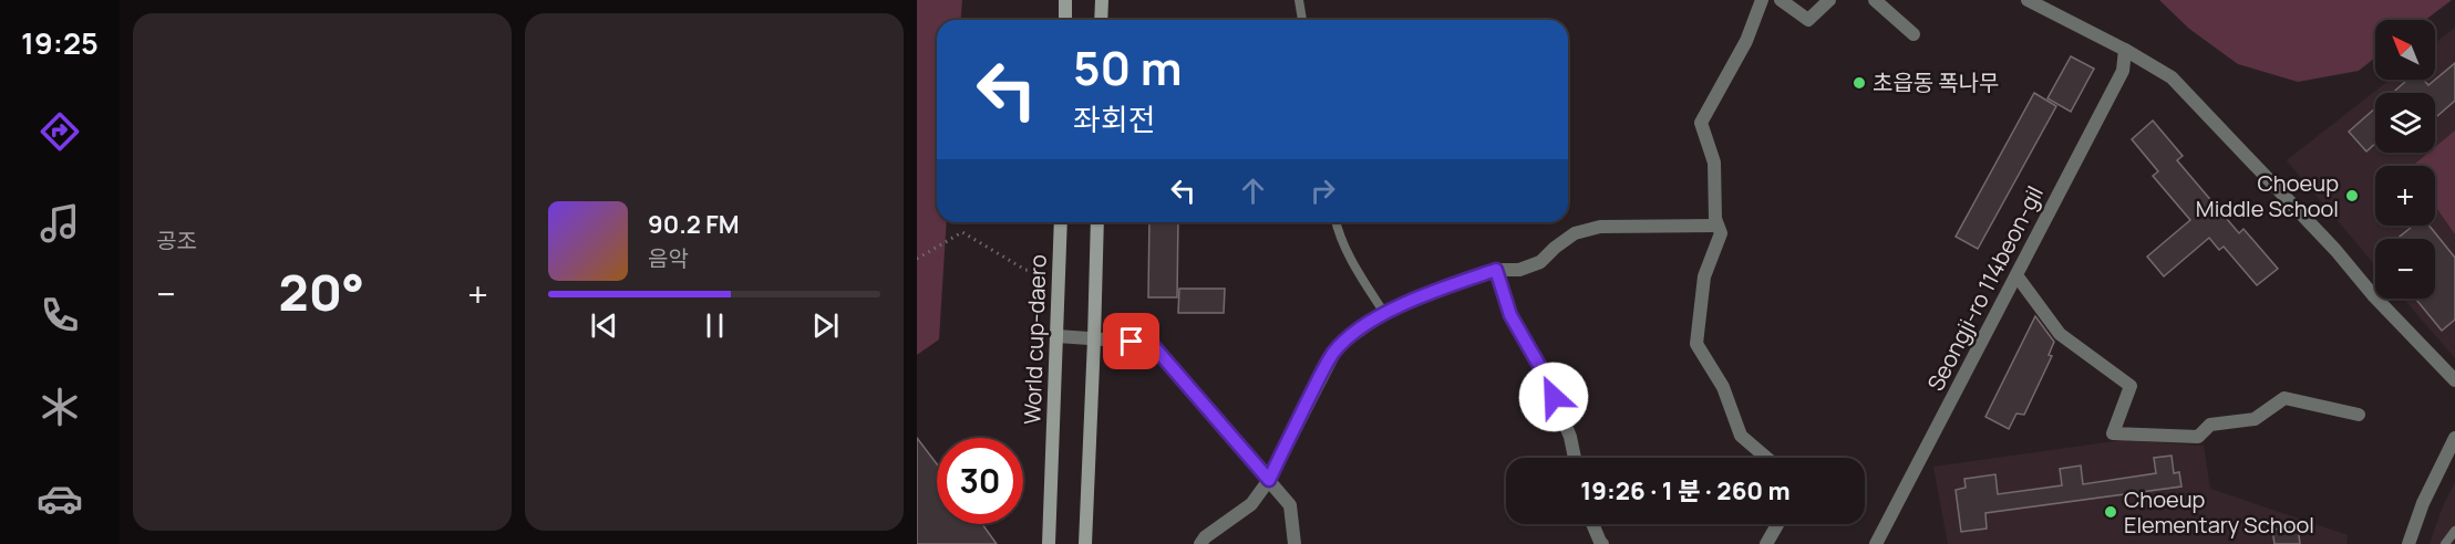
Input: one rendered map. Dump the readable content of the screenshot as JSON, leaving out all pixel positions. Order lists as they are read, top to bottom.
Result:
{
  "streets": {
    "main road": ["World cup-daero"],
    "street": ["Seongji-ro 114beon-gil"]
  },
  "places": ["초읍동 폭나무", "Choeup Middle School", "Choeup Elementary School"],
  "north": "top left",
  "page": {
    "tabs": "19:25",
    "tile": "공조",
    "map_buttons": ["+", "−"],
    "turn": ["50 m", "좌회전"],
    "song": ["90.2 FM", "음악"],
    "heat": ["−", "20°", "+"],
    "limit": "30",
    "trip": "19:26 · 1 분 · 260 m"
  }
}
